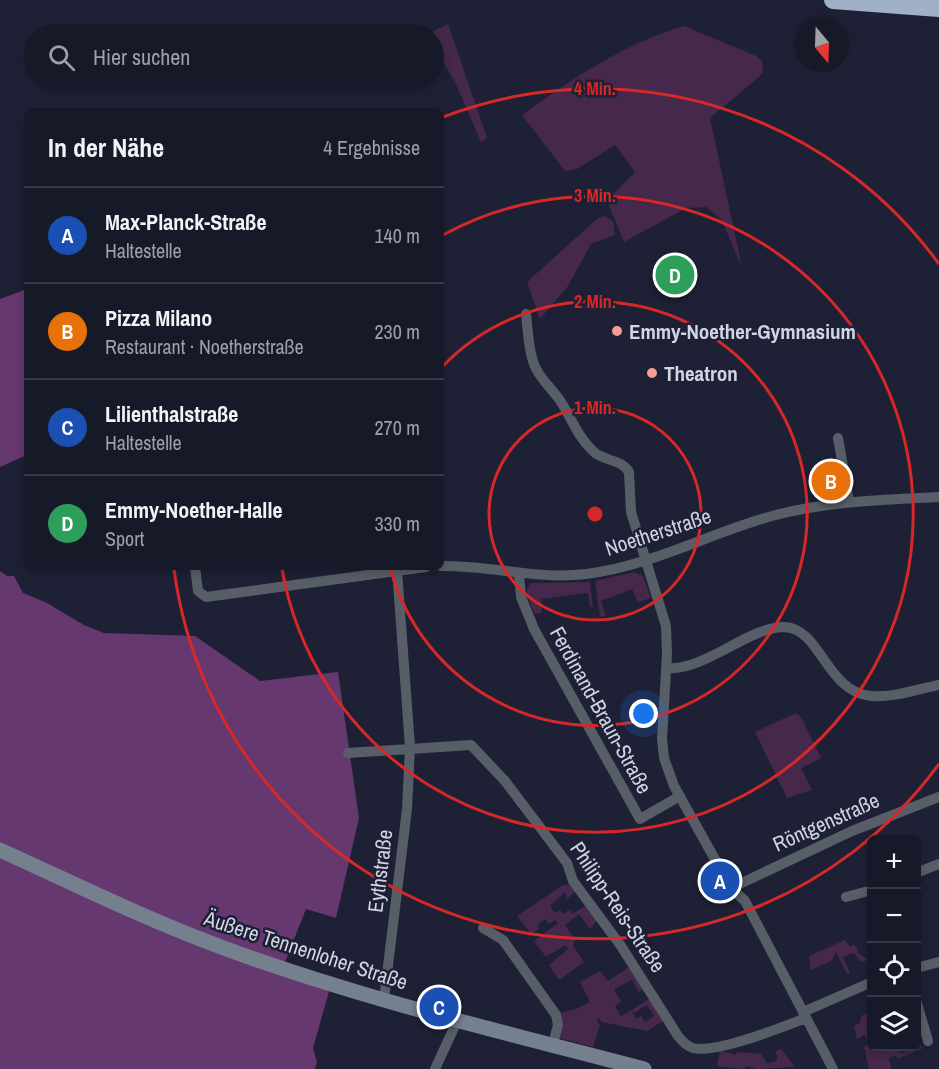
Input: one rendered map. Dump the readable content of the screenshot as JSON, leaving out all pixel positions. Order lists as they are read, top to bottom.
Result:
{
  "streets": {
    "street": [
      "Noetherstraße",
      "Ferdinand-Braun-Straße",
      "Röntgenstraße",
      "Eythstraße",
      "Philipp-Reis-Straße",
      "Äußere Tennenloher Straße"
    ]
  },
  "crossings": [
    ["Noetherstraße", "Ferdinand-Braun-Straße"],
    ["Eythstraße", "Philipp-Reis-Straße"],
    ["Eythstraße", "Äußere Tennenloher Straße"]
  ],
  "places": ["Emmy-Noether-Gymnasium", "Theatron"],
  "north": "bottom",
  "page": {
    "search": "Hier suchen",
    "heading": ["In der Nähe", "4 Ergebnisse"],
    "list": [
      {
        "mark": "A",
        "name": "Max-Planck-Straße",
        "note": "Haltestelle",
        "value": "140 m"
      },
      {
        "mark": "B",
        "name": "Pizza Milano",
        "note": "Restaurant · Noetherstraße",
        "value": "230 m"
      },
      {
        "mark": "C",
        "name": "Lilienthalstraße",
        "note": "Haltestelle",
        "value": "270 m"
      },
      {
        "mark": "D",
        "name": "Emmy-Noether-Halle",
        "note": "Sport",
        "value": "330 m"
      }
    ],
    "pins": [
      "D",
      "B",
      "A",
      "C"
    ],
    "map_buttons": ["+", "−"]
  },
  "rings": [
    "4 Min.",
    "3 Min.",
    "2 Min.",
    "1 Min."
  ]
}
